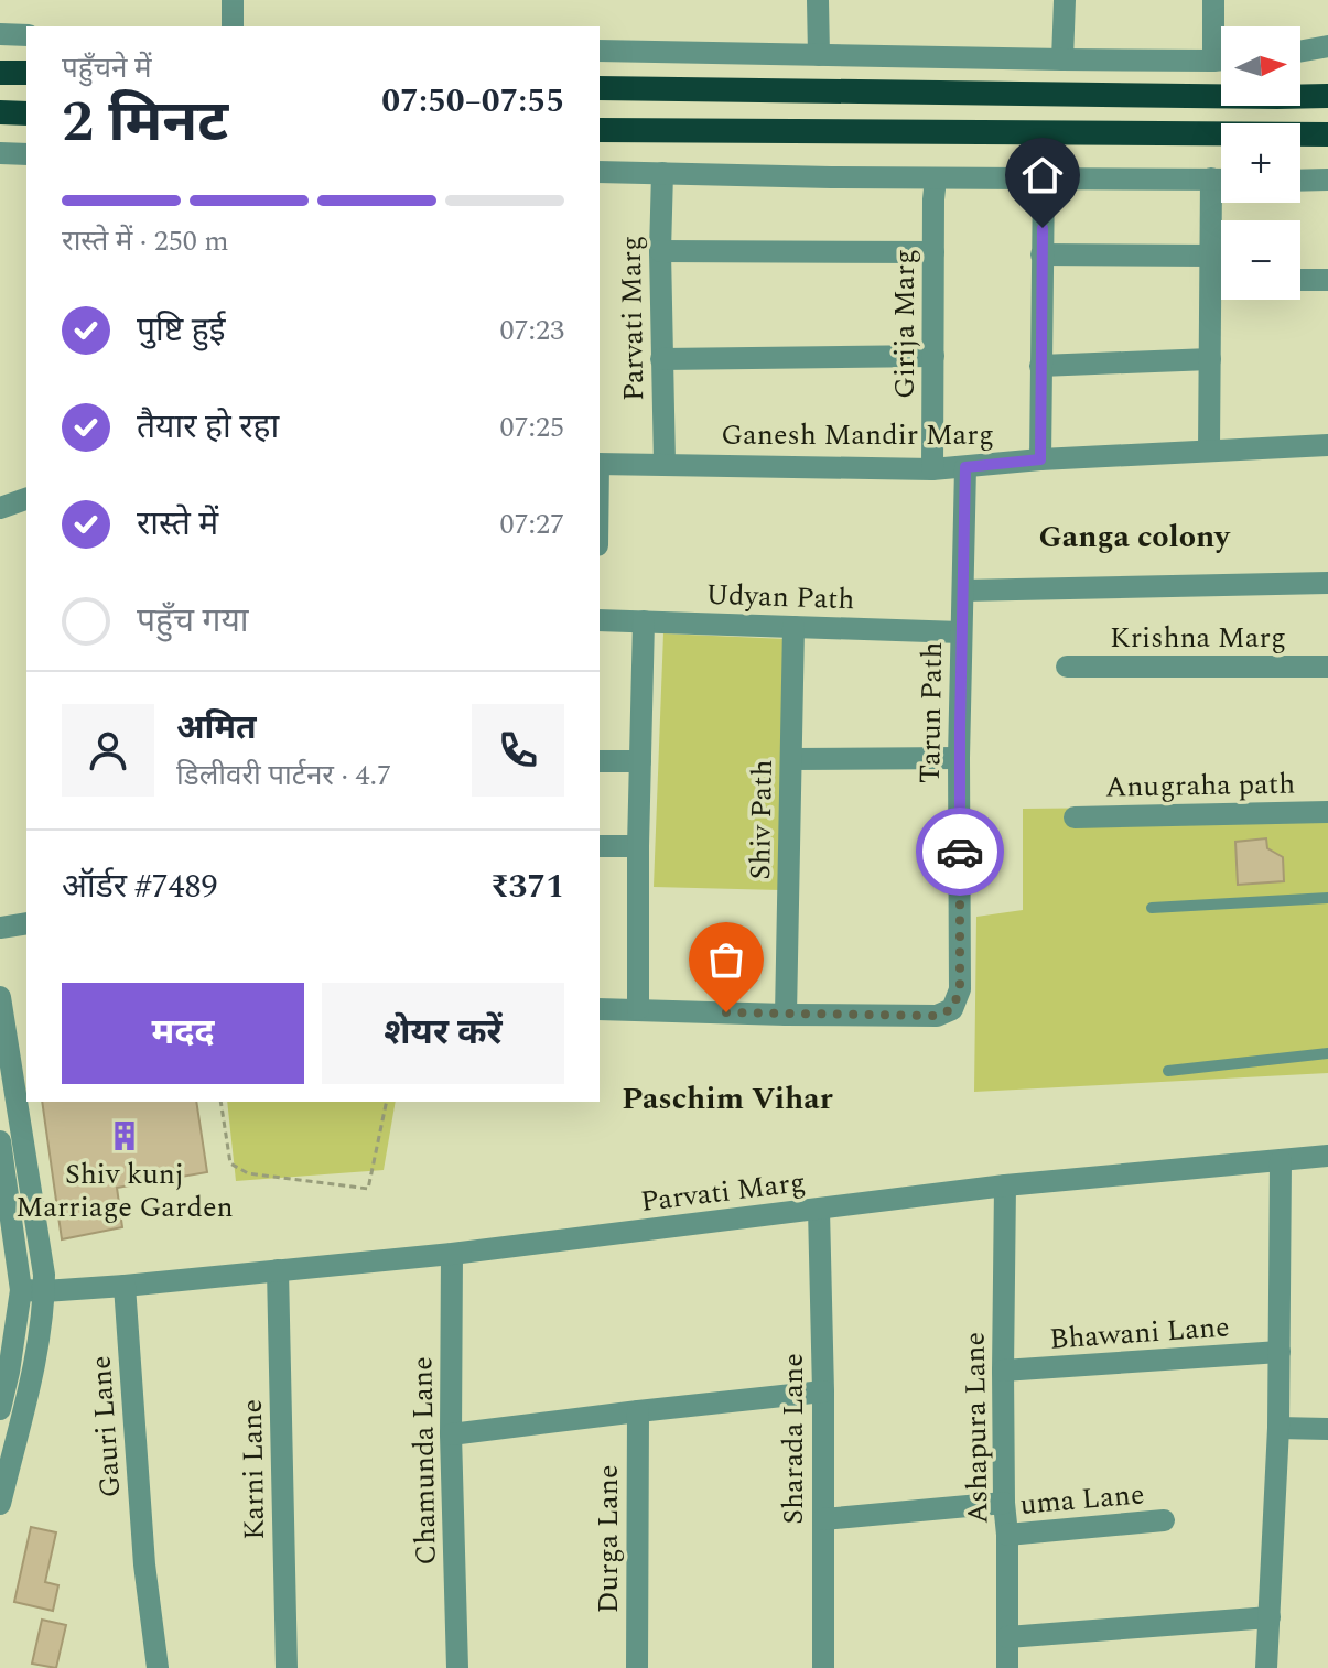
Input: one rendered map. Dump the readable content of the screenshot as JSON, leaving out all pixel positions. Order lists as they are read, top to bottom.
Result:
{
  "streets": {
    "street": [
      "Parvati Marg",
      "Girija Marg",
      "Ganesh Mandir Marg",
      "Udyan Path",
      "Krishna Marg",
      "Tarun Path",
      "Anugraha path",
      "Shiv Path",
      "Bhawani Lane",
      "Gauri Lane",
      "Ashapura Lane",
      "Sharada Lane",
      "Chamunda Lane",
      "Karni Lane",
      "uma Lane",
      "Durga Lane"
    ]
  },
  "crossings": [
    ["Parvati Marg", "Ganesh Mandir Marg"],
    ["Parvati Marg", "Gauri Lane"],
    ["Parvati Marg", "Ashapura Lane"],
    ["Parvati Marg", "Sharada Lane"],
    ["Parvati Marg", "Chamunda Lane"],
    ["Parvati Marg", "Karni Lane"],
    ["Girija Marg", "Ganesh Mandir Marg"],
    ["Ganesh Mandir Marg", "Tarun Path"],
    ["Udyan Path", "Tarun Path"],
    ["Udyan Path", "Shiv Path"],
    ["Tarun Path", "Shiv Path"],
    ["Bhawani Lane", "Ashapura Lane"],
    ["Ashapura Lane", "uma Lane"]
  ],
  "districts": ["Ganga colony", "Paschim Vihar"],
  "places": {
    "building": ["Shiv kunj Marriage Garden"]
  },
  "north": "right",
  "page": {
    "map_buttons": ["+", "−"],
    "heading": ["2 मिनट", "पहुँचने में", "07:50–07:55"],
    "panel": [
      "अमित",
      "डिलीवरी पार्टनर · 4.7",
      "ऑर्डर #7489",
      "₹371"
    ],
    "bar": "रास्ते में · 250 m",
    "list": [
      ["पुष्टि हुई", "07:23"],
      ["तैयार हो रहा", "07:25"],
      ["रास्ते में", "07:27"],
      "पहुँच गया"
    ],
    "buttons": ["मदद", "शेयर करें"]
  }
}
